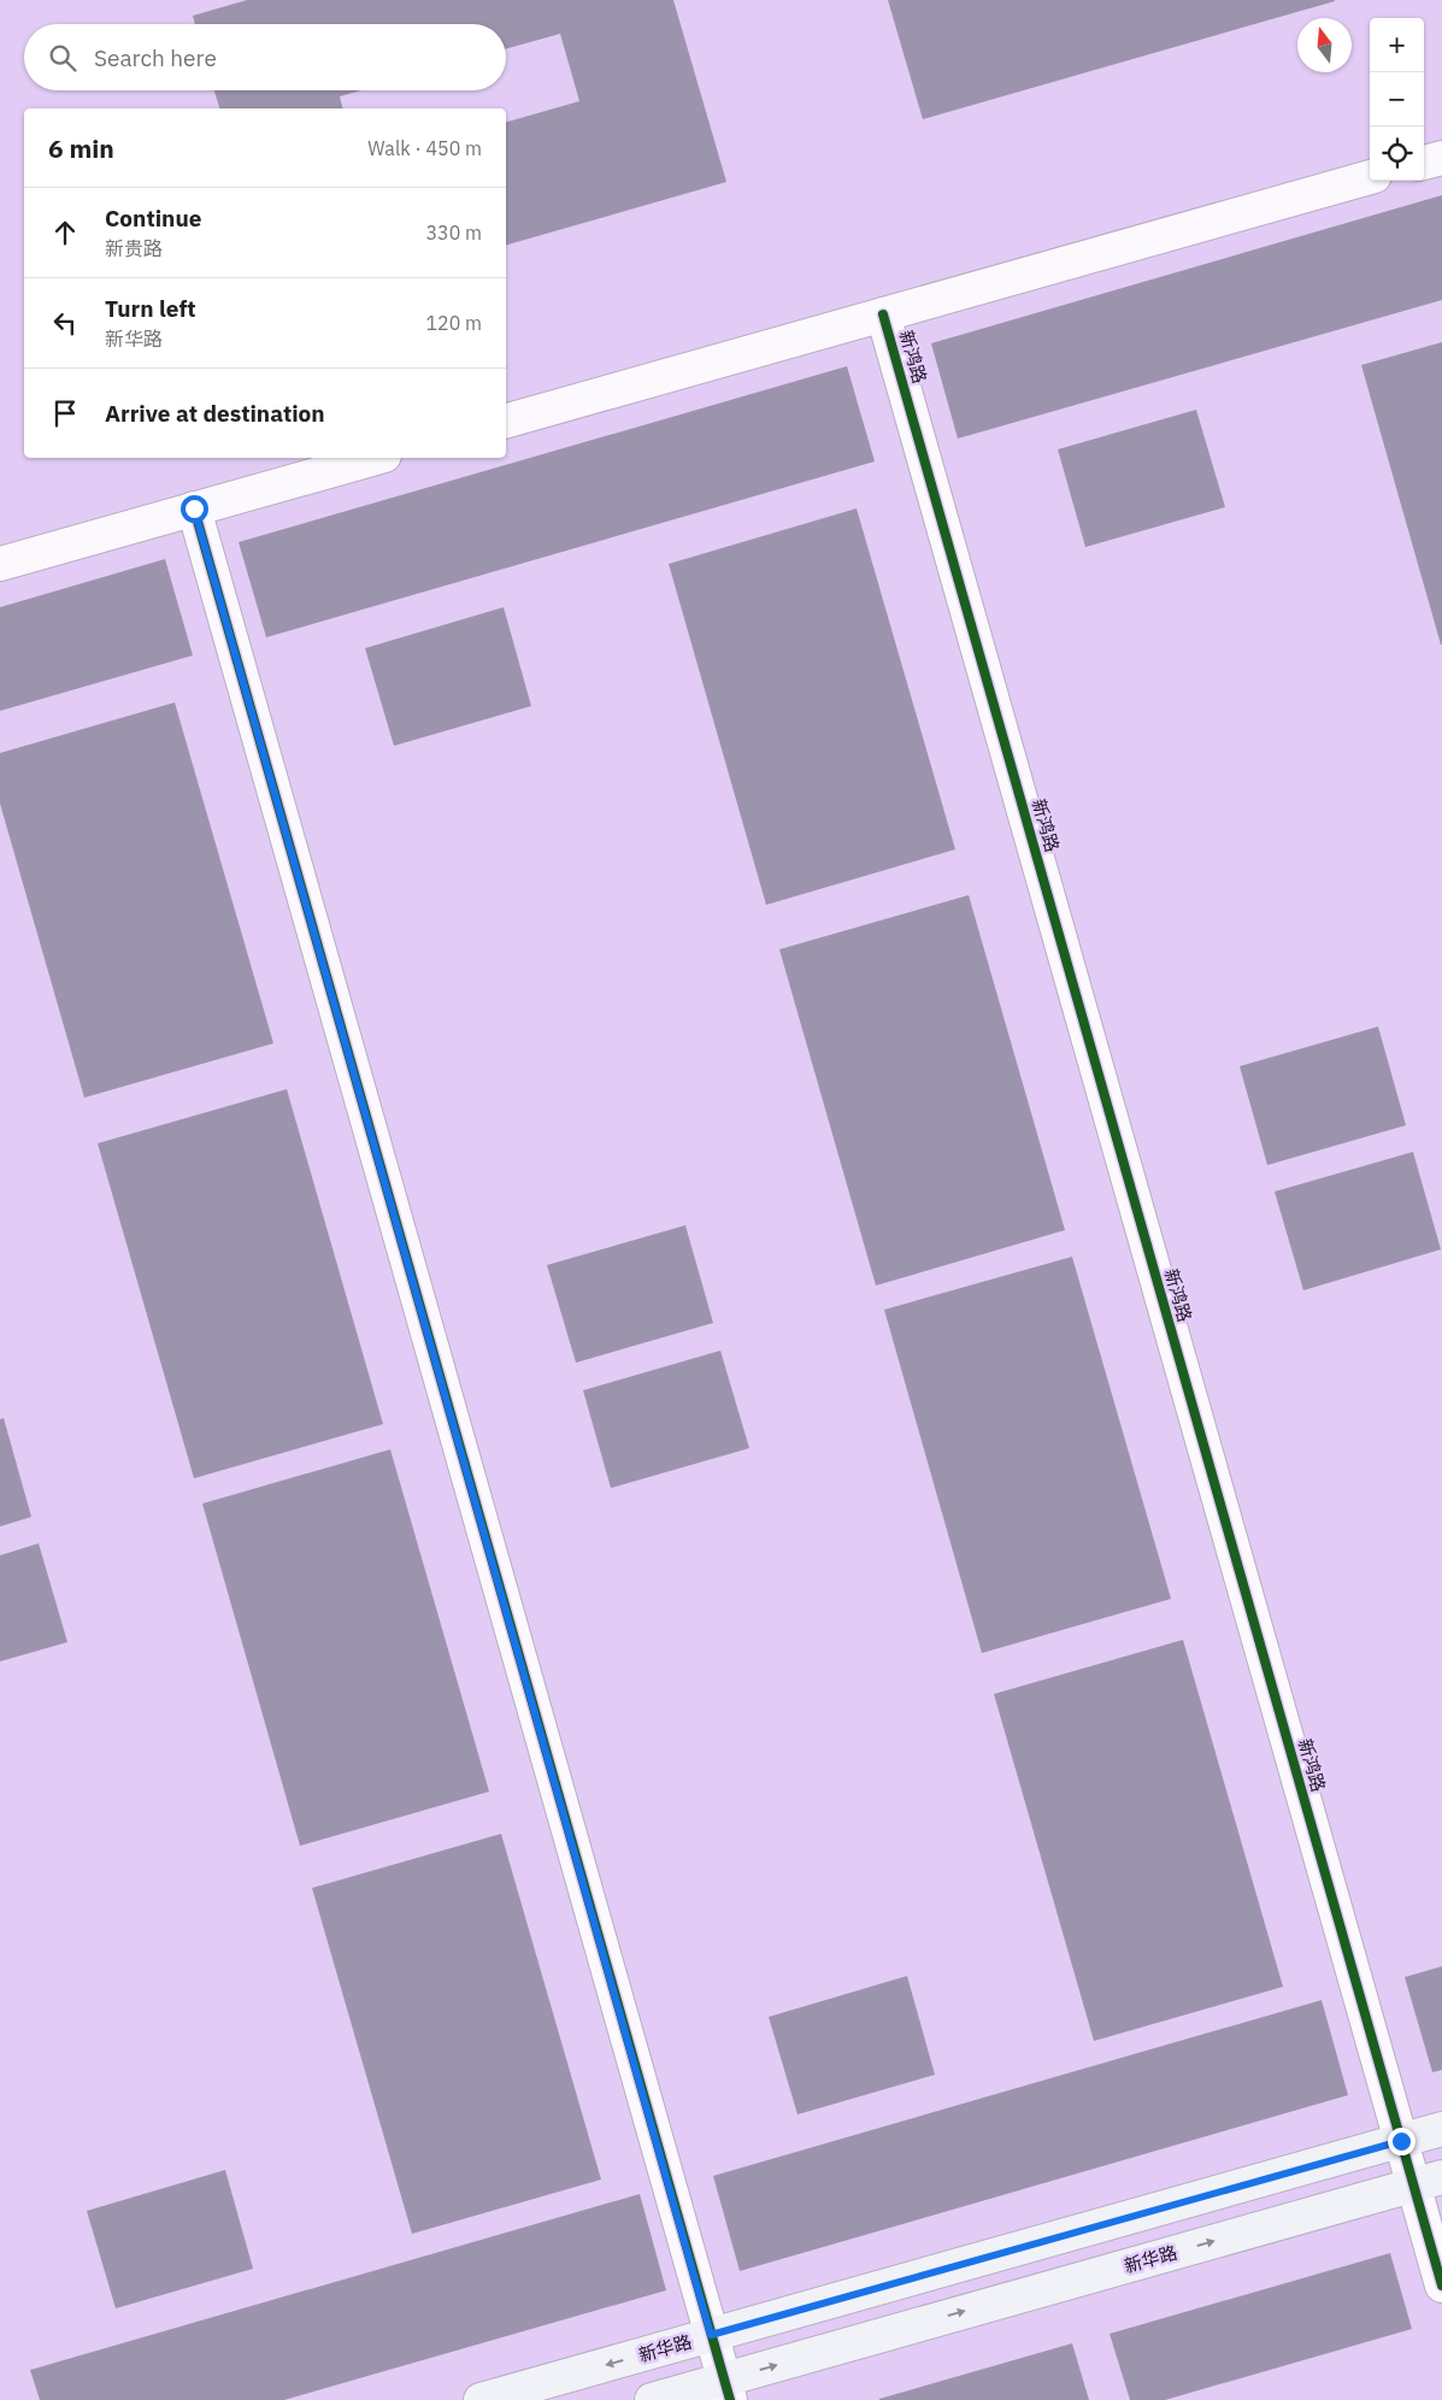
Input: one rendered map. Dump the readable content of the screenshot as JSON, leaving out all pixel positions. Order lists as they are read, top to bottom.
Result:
{
  "streets": {
    "main road": ["新华路"],
    "street": ["新鸿路"]
  },
  "crossings": [
    ["新鸿路", "新华路"]
  ],
  "north": "top",
  "page": {
    "map_buttons": ["+", "−"],
    "search": "Search here",
    "heading": ["6 min", "Walk · 450 m"],
    "list": [
      ["Continue", "新贵路", "330 m"],
      ["Turn left", "新华路", "120 m"],
      "Arrive at destination"
    ]
  }
}
